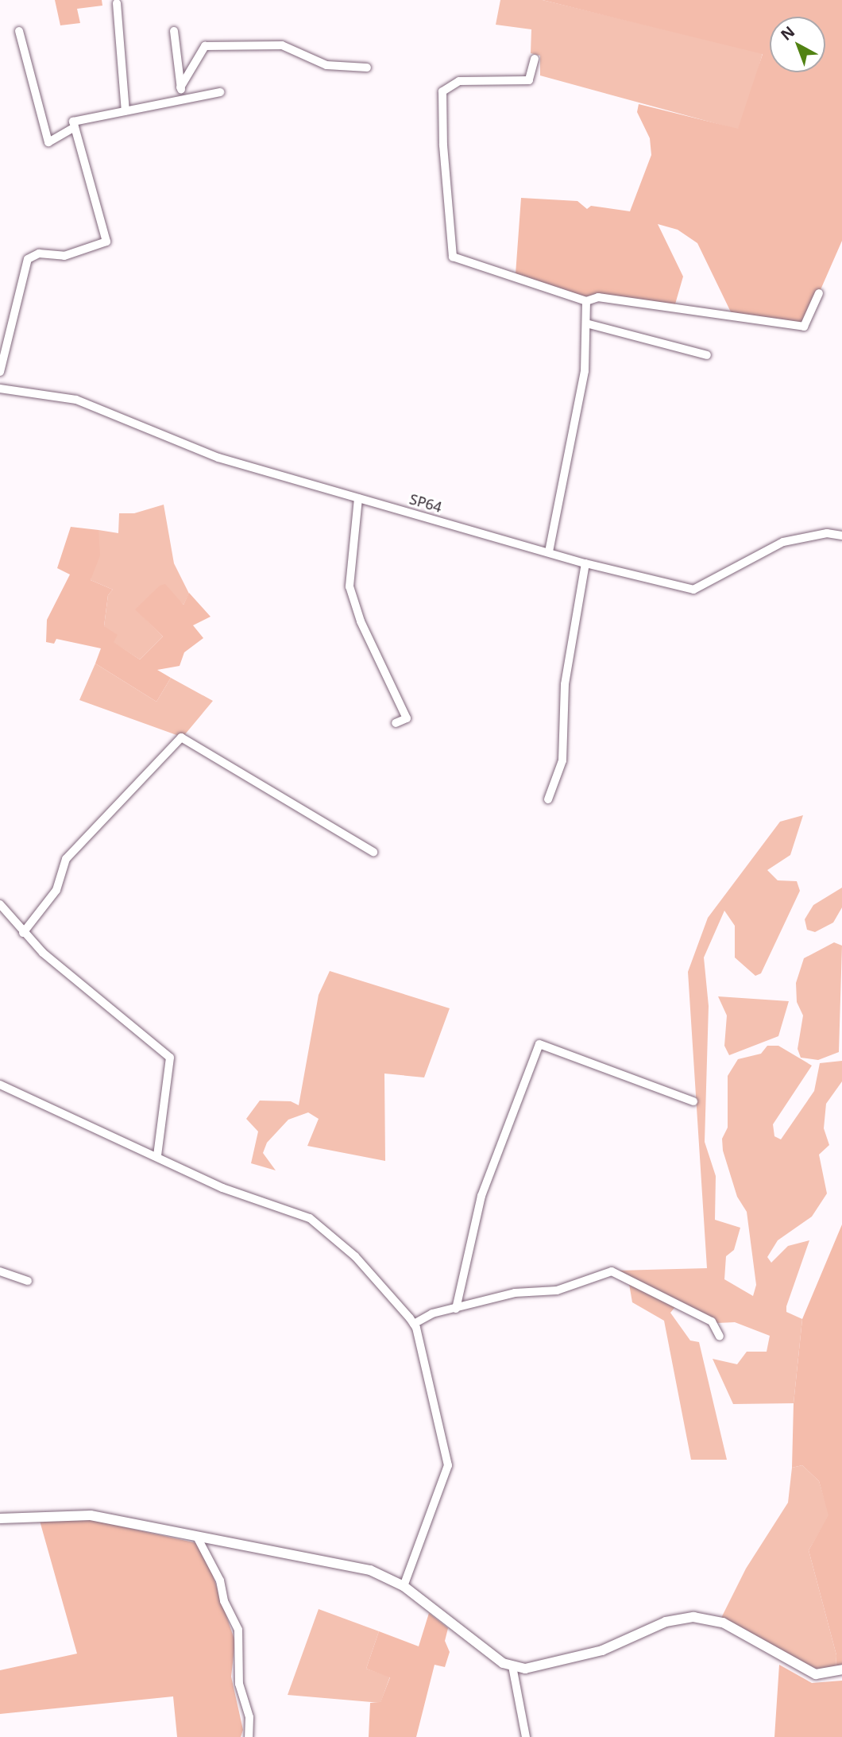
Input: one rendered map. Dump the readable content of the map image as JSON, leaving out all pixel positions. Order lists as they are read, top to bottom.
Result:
{
  "streets": {
    "street": ["SP64"]
  },
  "north": "top left"
}
